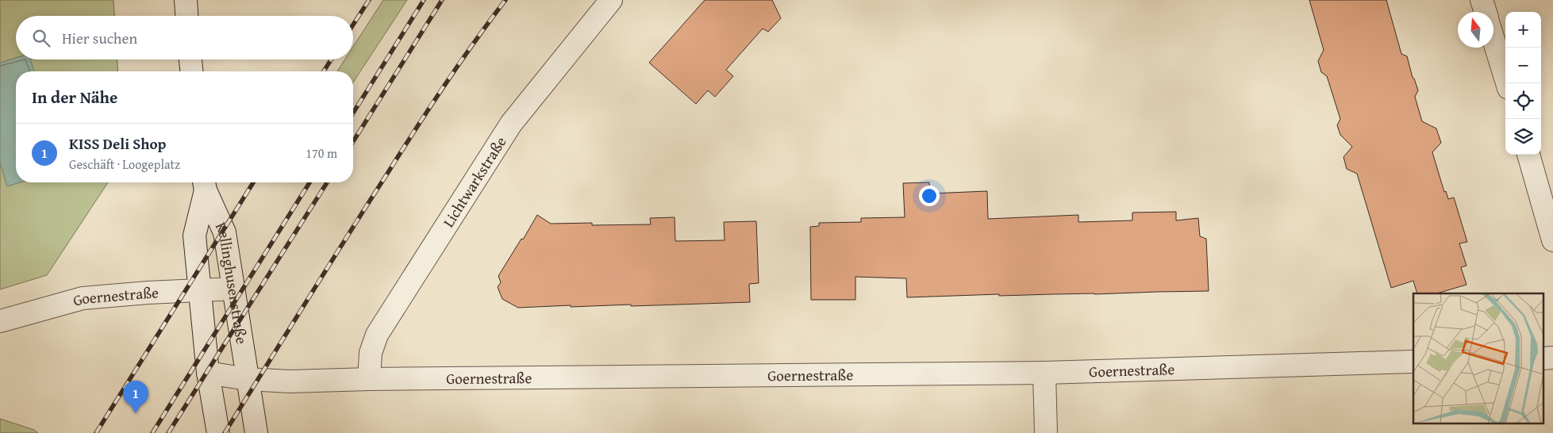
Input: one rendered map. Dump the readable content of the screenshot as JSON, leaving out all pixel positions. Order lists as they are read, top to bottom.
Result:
{
  "streets": {
    "street": ["Lichtwarkstraße", "Kellinghusenstraße", "Goernestraße"]
  },
  "crossings": [
    ["Lichtwarkstraße", "Goernestraße"],
    ["Kellinghusenstraße", "Goernestraße"]
  ],
  "north": "top",
  "page": {
    "map_buttons": ["+", "−"],
    "search": "Hier suchen",
    "heading": "In der Nähe",
    "list": [
      {
        "mark": "1",
        "name": "KISS Deli Shop",
        "note": "Geschäft · Loogeplatz",
        "value": "170 m"
      }
    ],
    "pins": "1"
  }
}
